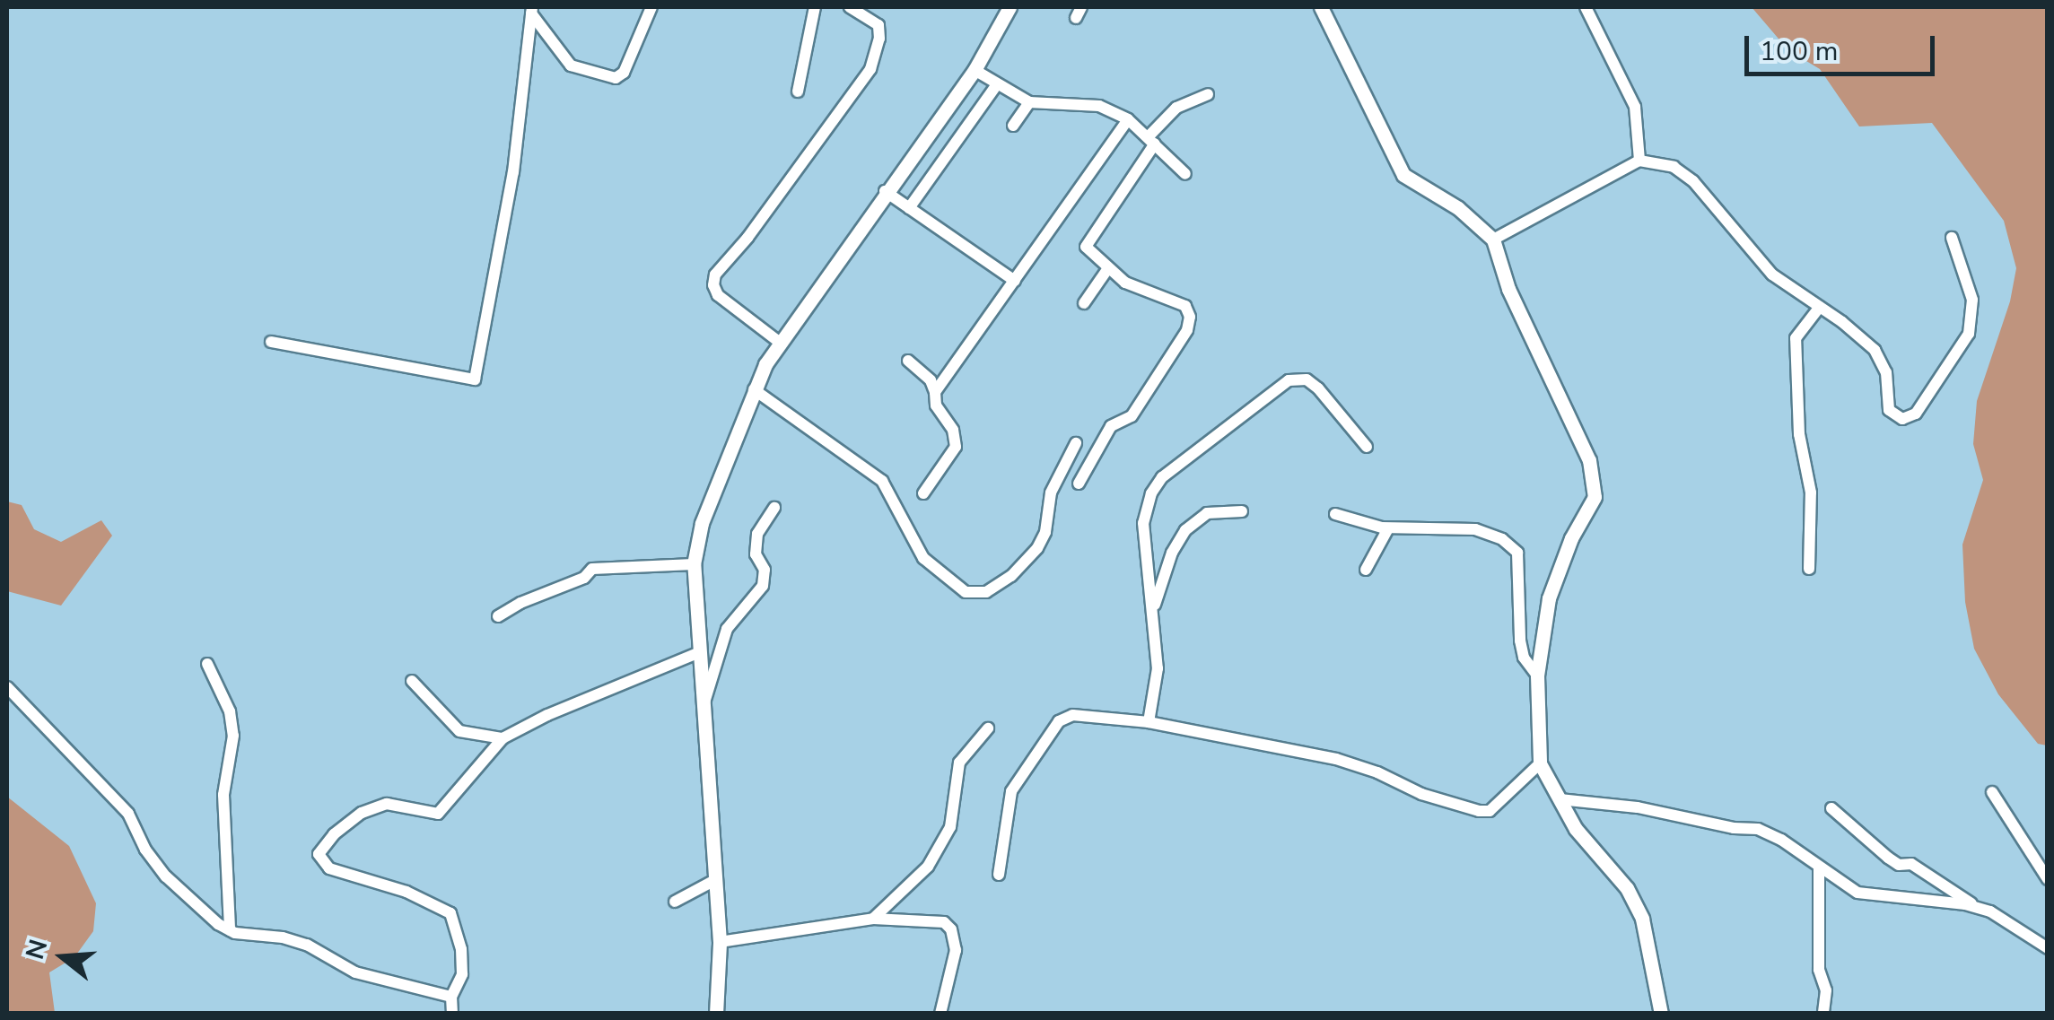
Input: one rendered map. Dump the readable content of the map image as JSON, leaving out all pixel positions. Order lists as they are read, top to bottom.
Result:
{
  "scale_bar": "100 m",
  "north": "left"
}
